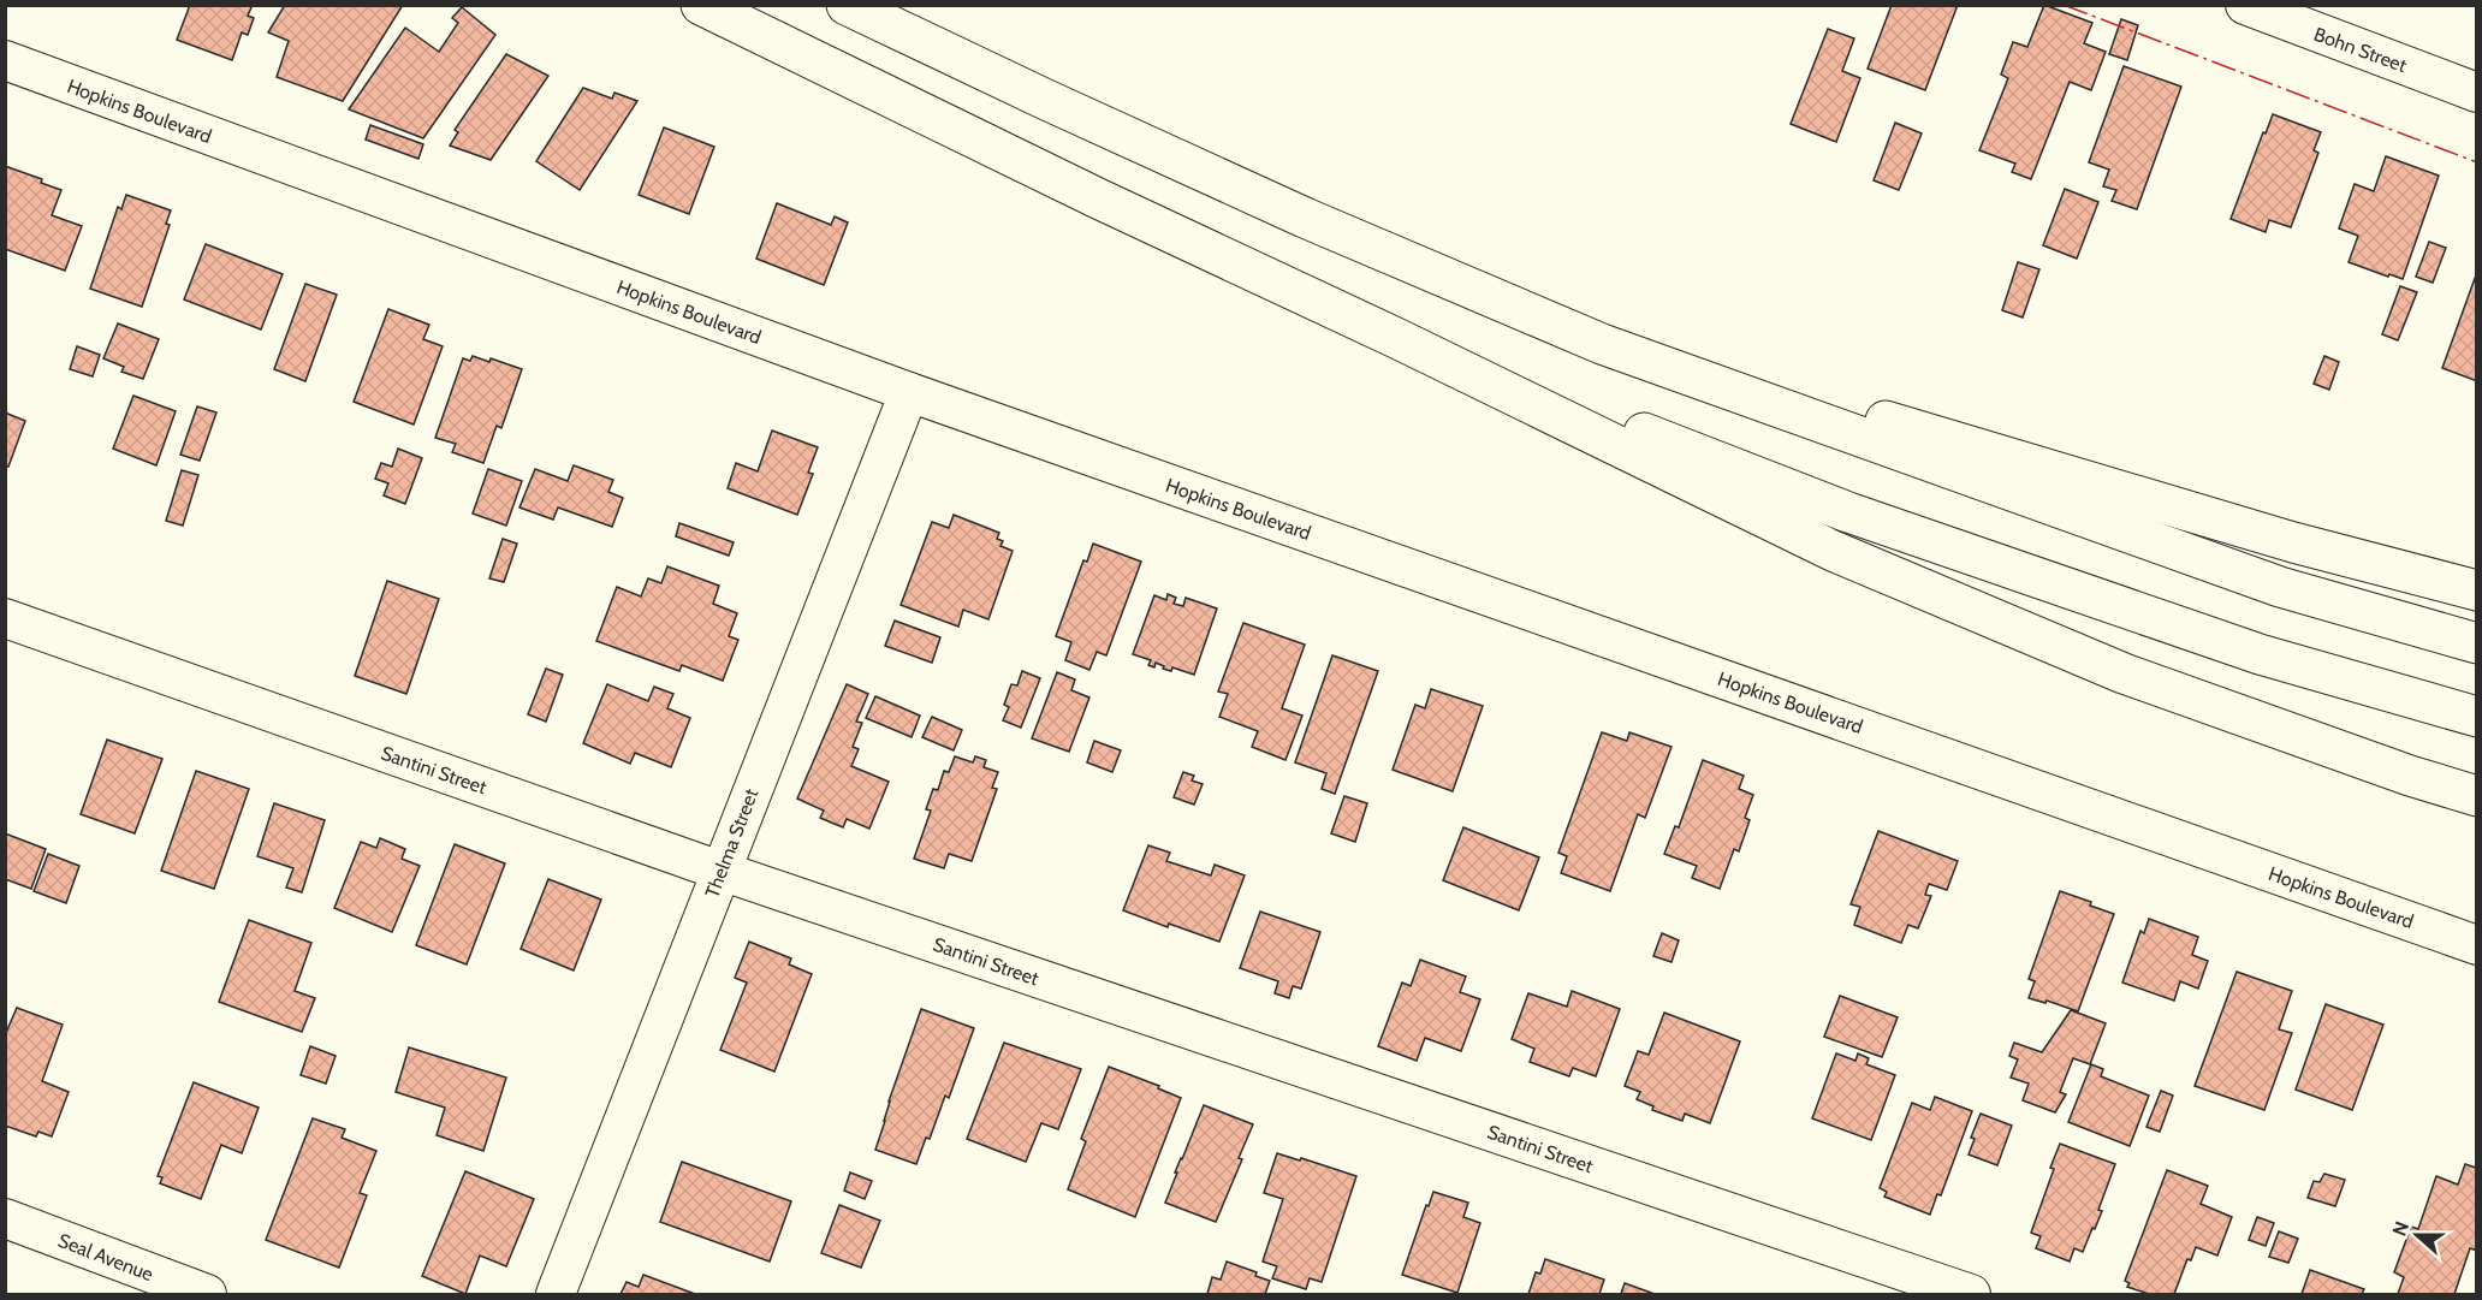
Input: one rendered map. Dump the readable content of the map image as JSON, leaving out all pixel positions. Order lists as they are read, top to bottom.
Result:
{
  "streets": {
    "street": [
      "Bohn Street",
      "Hopkins Boulevard",
      "Santini Street",
      "Thelma Street",
      "Seal Avenue"
    ]
  },
  "crossings": [
    ["Hopkins Boulevard", "Thelma Street"],
    ["Santini Street", "Thelma Street"]
  ],
  "north": "left"
}
